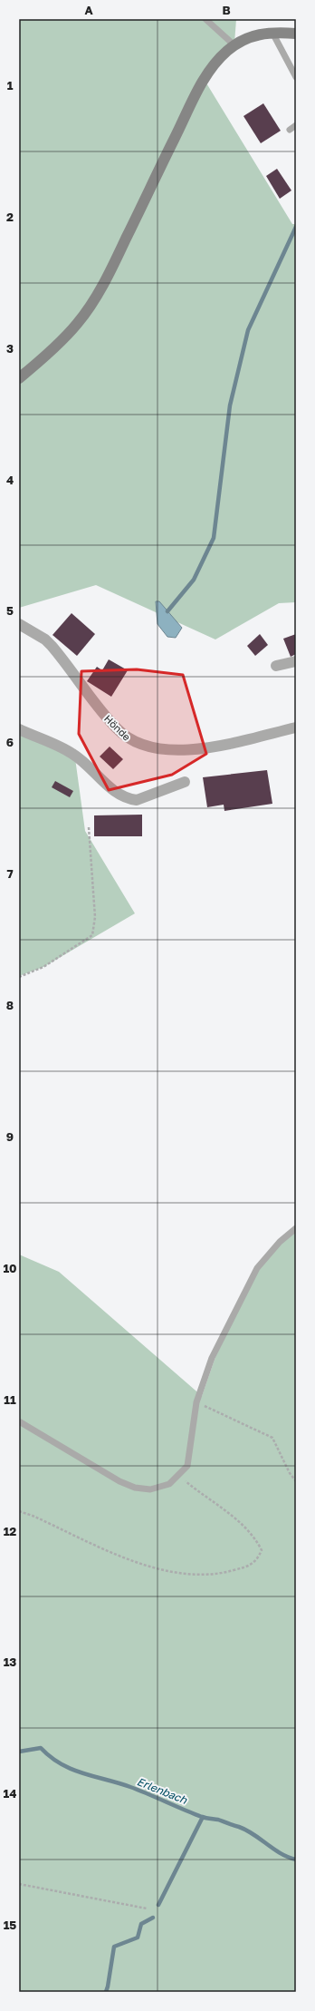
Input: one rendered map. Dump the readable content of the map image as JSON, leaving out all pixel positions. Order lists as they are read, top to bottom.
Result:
{
  "streets": {
    "street": ["Hönde"]
  },
  "water": ["Erlenbach"],
  "grid": {
    "columns": ["A", "B"],
    "rows": [
      "1",
      "2",
      "3",
      "4",
      "5",
      "6",
      "7",
      "8",
      "9",
      "10",
      "11",
      "12",
      "13",
      "14",
      "15"
    ]
  }
}
